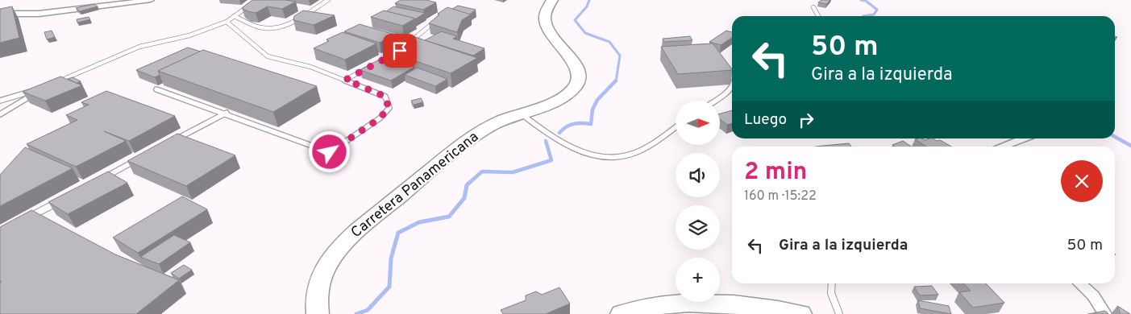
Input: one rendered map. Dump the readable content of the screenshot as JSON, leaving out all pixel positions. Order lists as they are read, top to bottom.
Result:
{
  "streets": {
    "highway": ["Carretera Panamericana"]
  },
  "north": "right",
  "page": {
    "turn": ["50 m", "Gira a la izquierda"],
    "map_buttons": "+",
    "then": "Luego",
    "heading": ["2 min", "160 m · 15:22"],
    "list": [
      {
        "name": "Gira a la izquierda",
        "value": "50 m"
      }
    ]
  }
}
